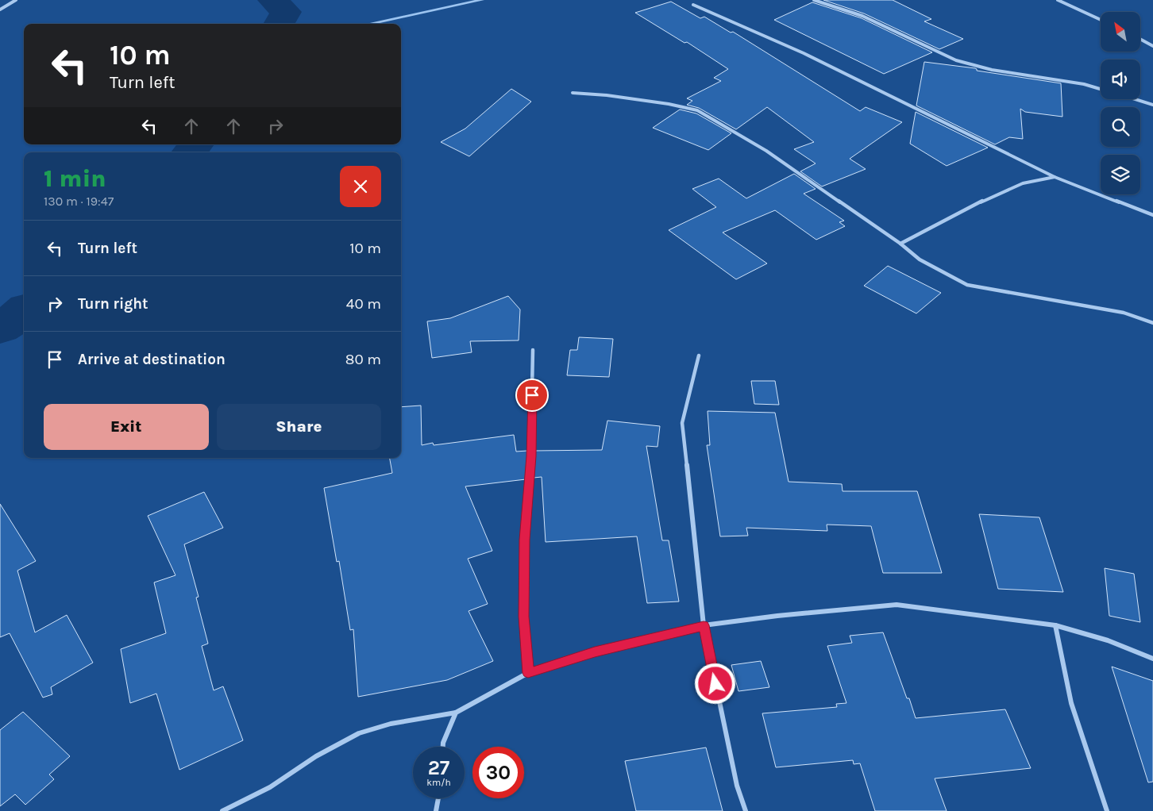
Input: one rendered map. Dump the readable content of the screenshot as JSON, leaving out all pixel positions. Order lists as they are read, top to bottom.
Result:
{
  "north": "top left",
  "page": {
    "turn": ["10 m", "Turn left"],
    "heading": ["1 min", "130 m · 19:47"],
    "list": [
      {
        "name": "Turn left",
        "value": "10 m"
      },
      {
        "name": "Turn right",
        "value": "40 m"
      },
      {
        "name": "Arrive at destination",
        "value": "80 m"
      }
    ],
    "buttons": ["Exit", "Share"],
    "speed": "27 km/h",
    "limit": "30"
  }
}
